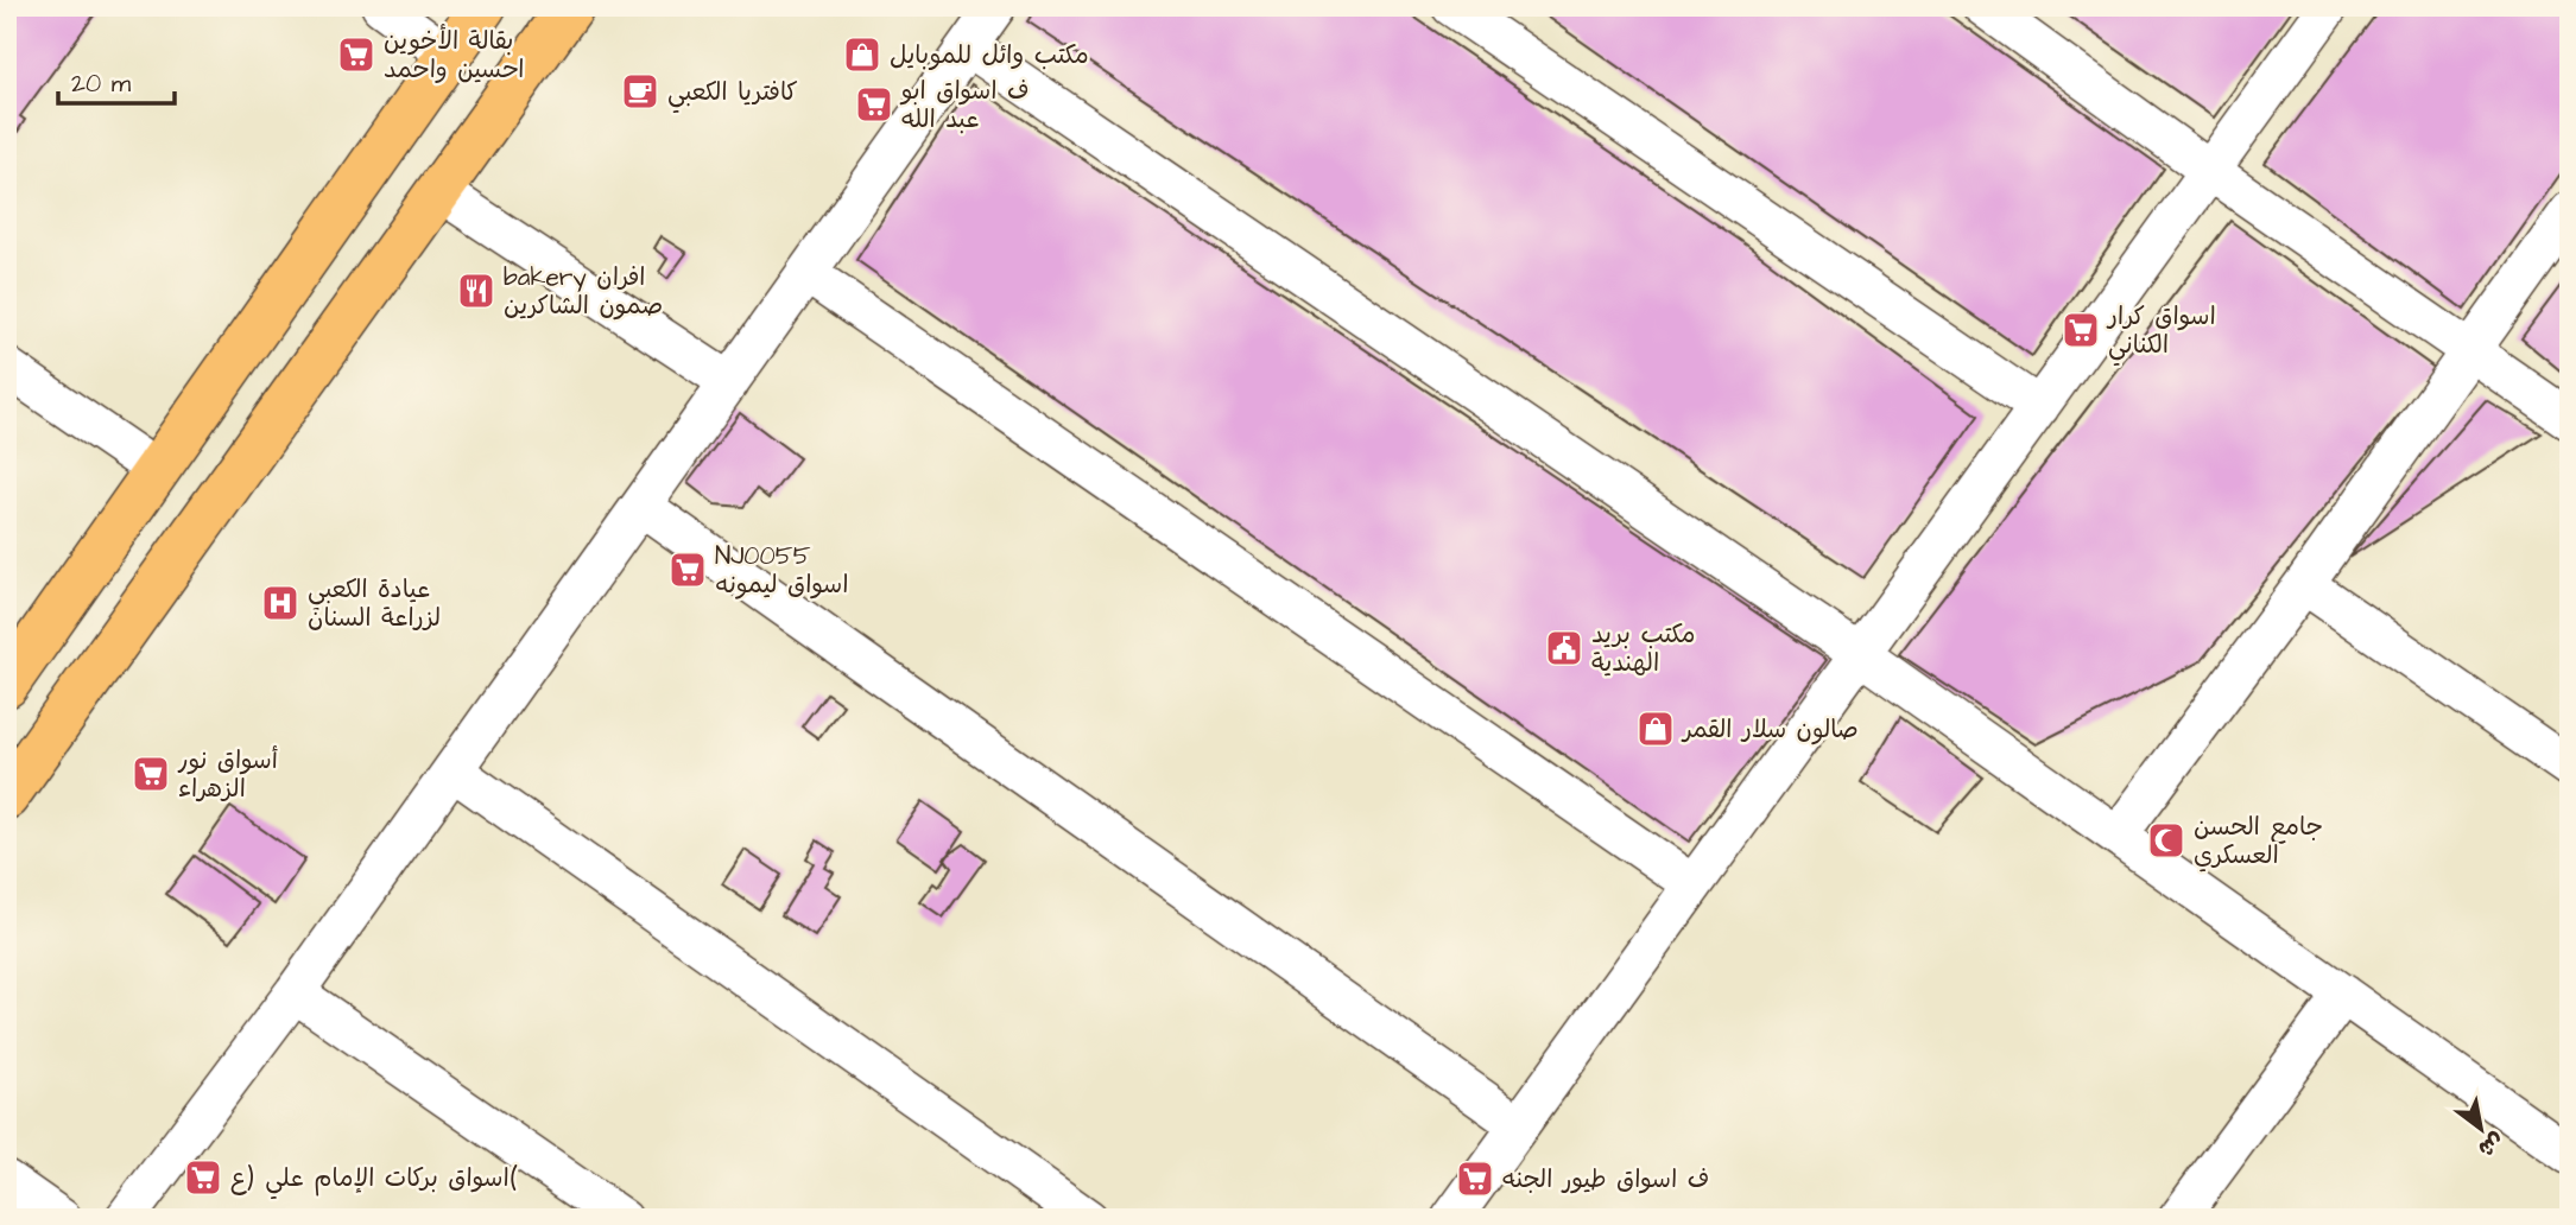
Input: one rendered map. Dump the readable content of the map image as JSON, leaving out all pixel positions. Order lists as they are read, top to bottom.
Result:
{
  "places": {
    "supermarket": [
      "بقالة الأخوين احسين واحمد",
      "ف اسواق ابو عبد الله",
      "اسواق كرار الكناني",
      "NJ0055 اسواق ليمونه",
      "أسواق نور الزهراء",
      "اسواق بركات الإمام علي ﴿ع﴾",
      "ف اسواق طيور الجنه"
    ],
    "shop": ["مكتب وائل للموبايل", "صالون سلار القمر"],
    "cafe": ["كافتريا الكعبي"],
    "restaurant": ["bakery افران صمون الشاكرين"],
    "hospital": ["عيادة الكعبي لزراعة السنان"],
    "public building": ["مكتب بريد الهندية"],
    "mosque": ["جامع الحسن العسكري"]
  },
  "scale_bar": "20 m",
  "north": "bottom right"
}
